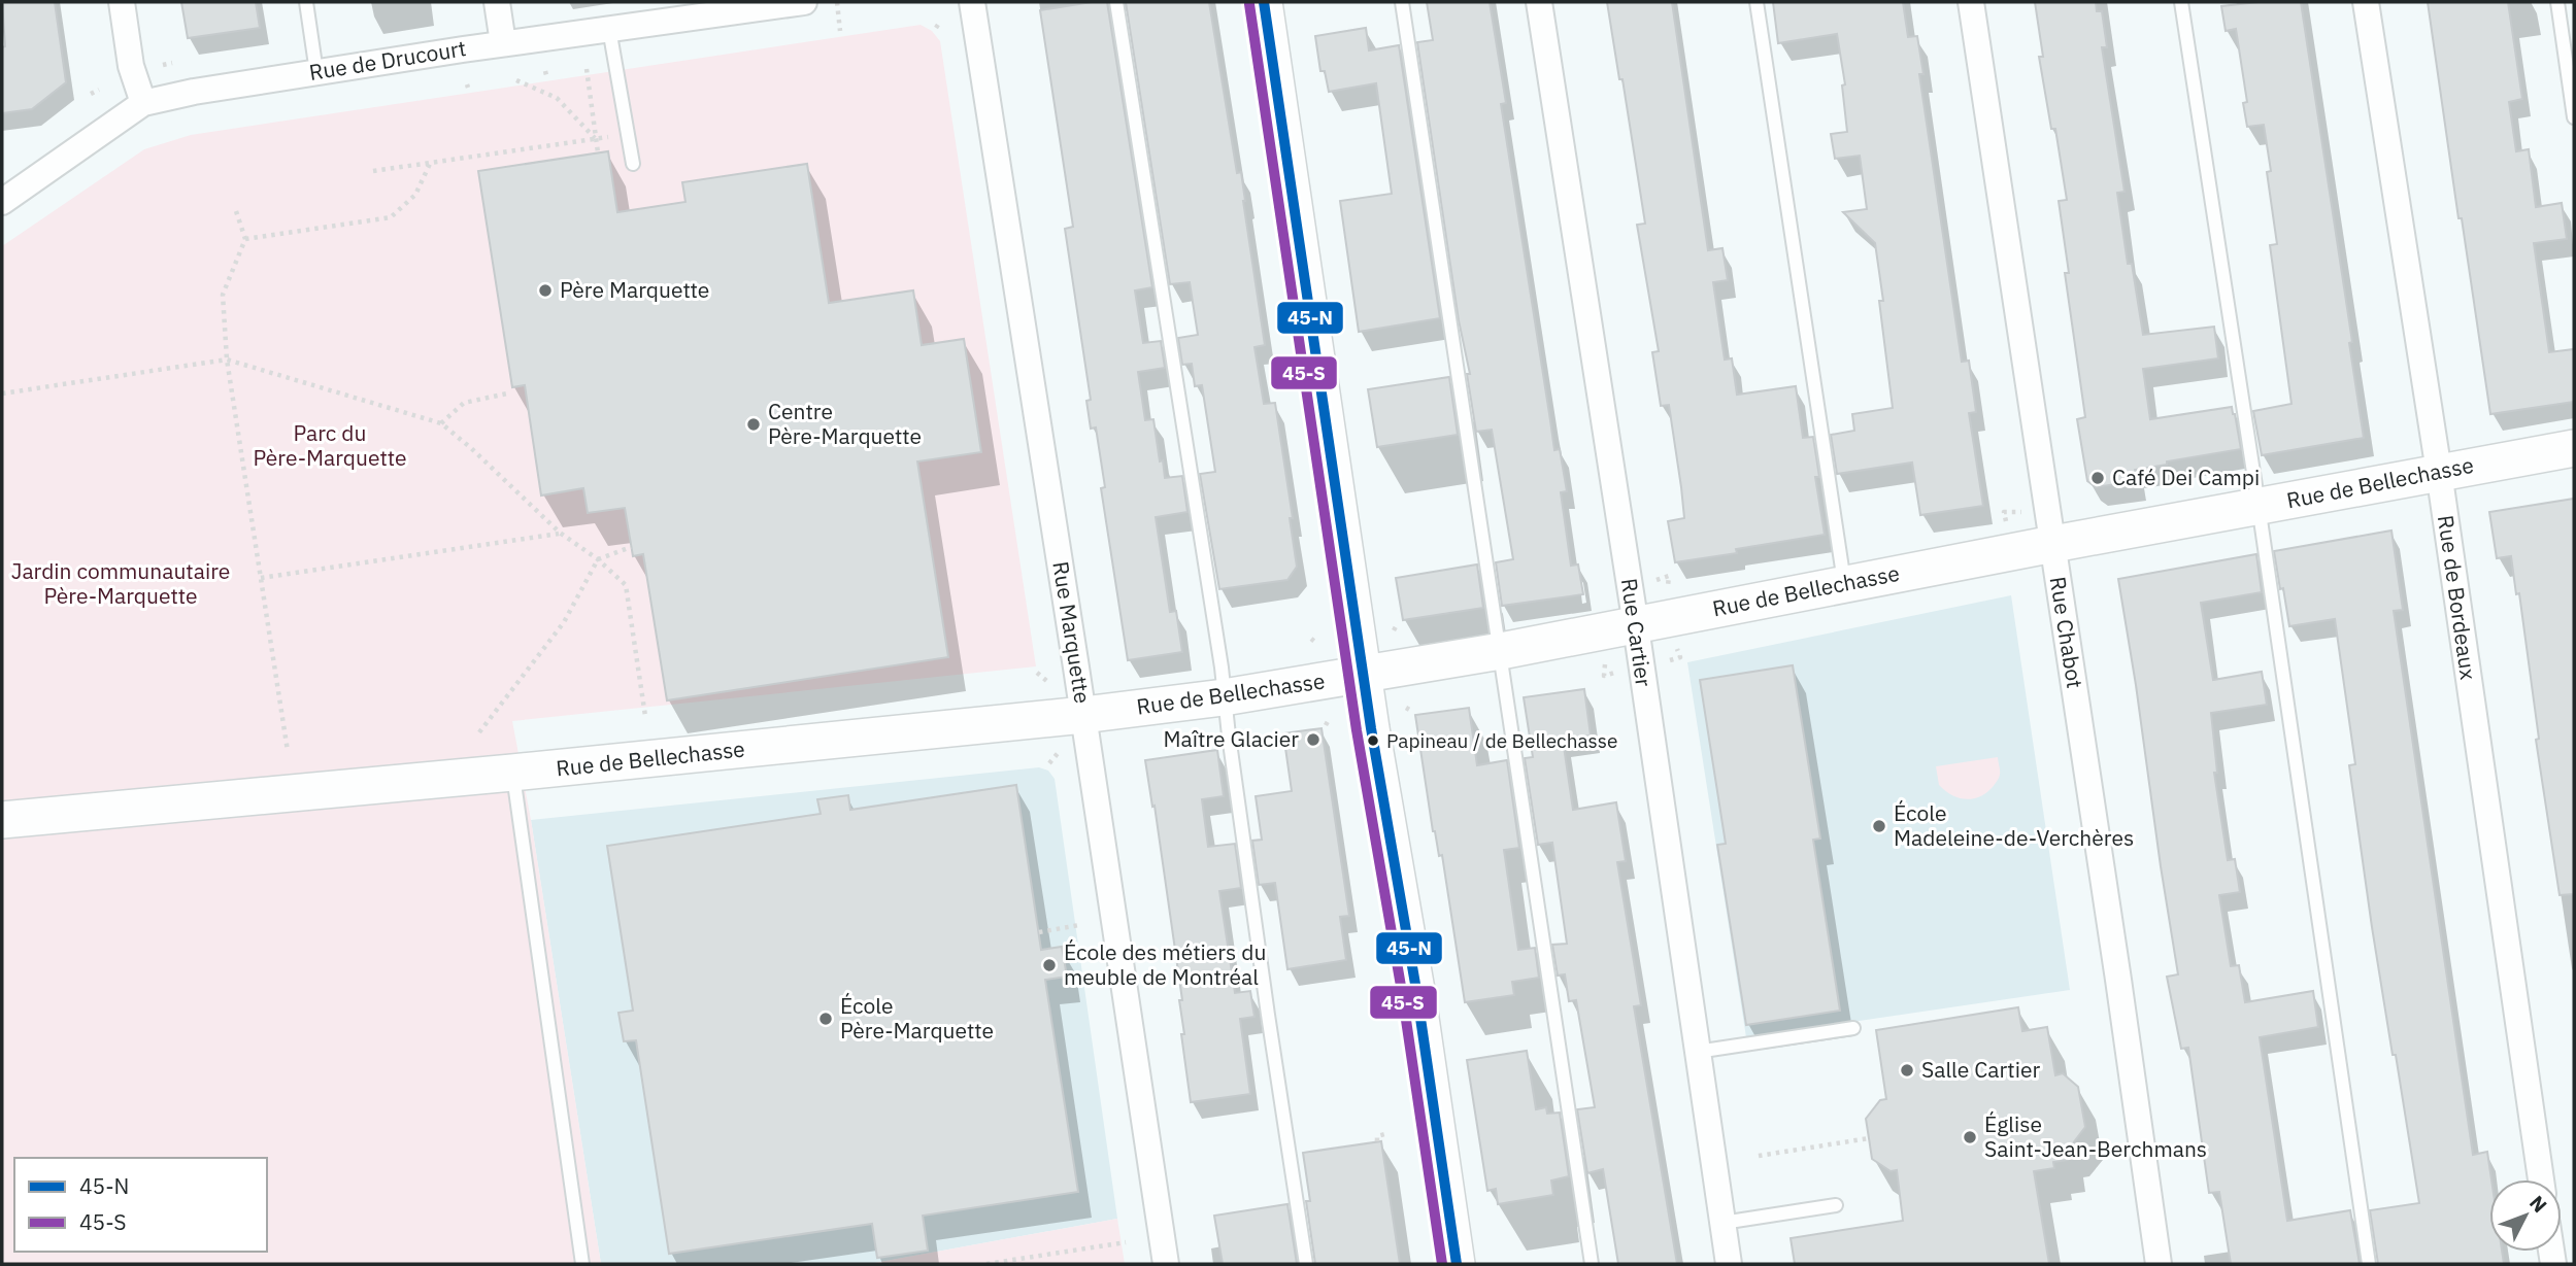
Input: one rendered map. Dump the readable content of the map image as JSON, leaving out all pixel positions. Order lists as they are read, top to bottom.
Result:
{
  "streets": {
    "street": [
      "Rue de Drucourt",
      "Rue de Bellechasse",
      "Rue de Bordeaux",
      "Rue Marquette",
      "Rue Cartier",
      "Rue Chabot"
    ]
  },
  "crossings": [
    ["Rue de Bellechasse", "Rue de Bordeaux"],
    ["Rue de Bellechasse", "Rue Marquette"],
    ["Rue de Bellechasse", "Rue Cartier"],
    ["Rue de Bellechasse", "Rue Chabot"]
  ],
  "parks": ["Parc du Père-Marquette", "Jardin communautaire Père-Marquette"],
  "places": [
    "Père Marquette",
    "Centre Père-Marquette",
    "Café Dei Campi",
    "Maître Glacier",
    "Papineau / de Bellechasse",
    "École Madeleine-de-Verchères",
    "École des métiers du meuble de Montréal",
    "École Père-Marquette",
    "Salle Cartier",
    "Église Saint-Jean-Berchmans"
  ],
  "lines": ["transit line 45-N", "transit line 45-S"],
  "legend": ["45-N", "45-S"],
  "north": "top right"
}
